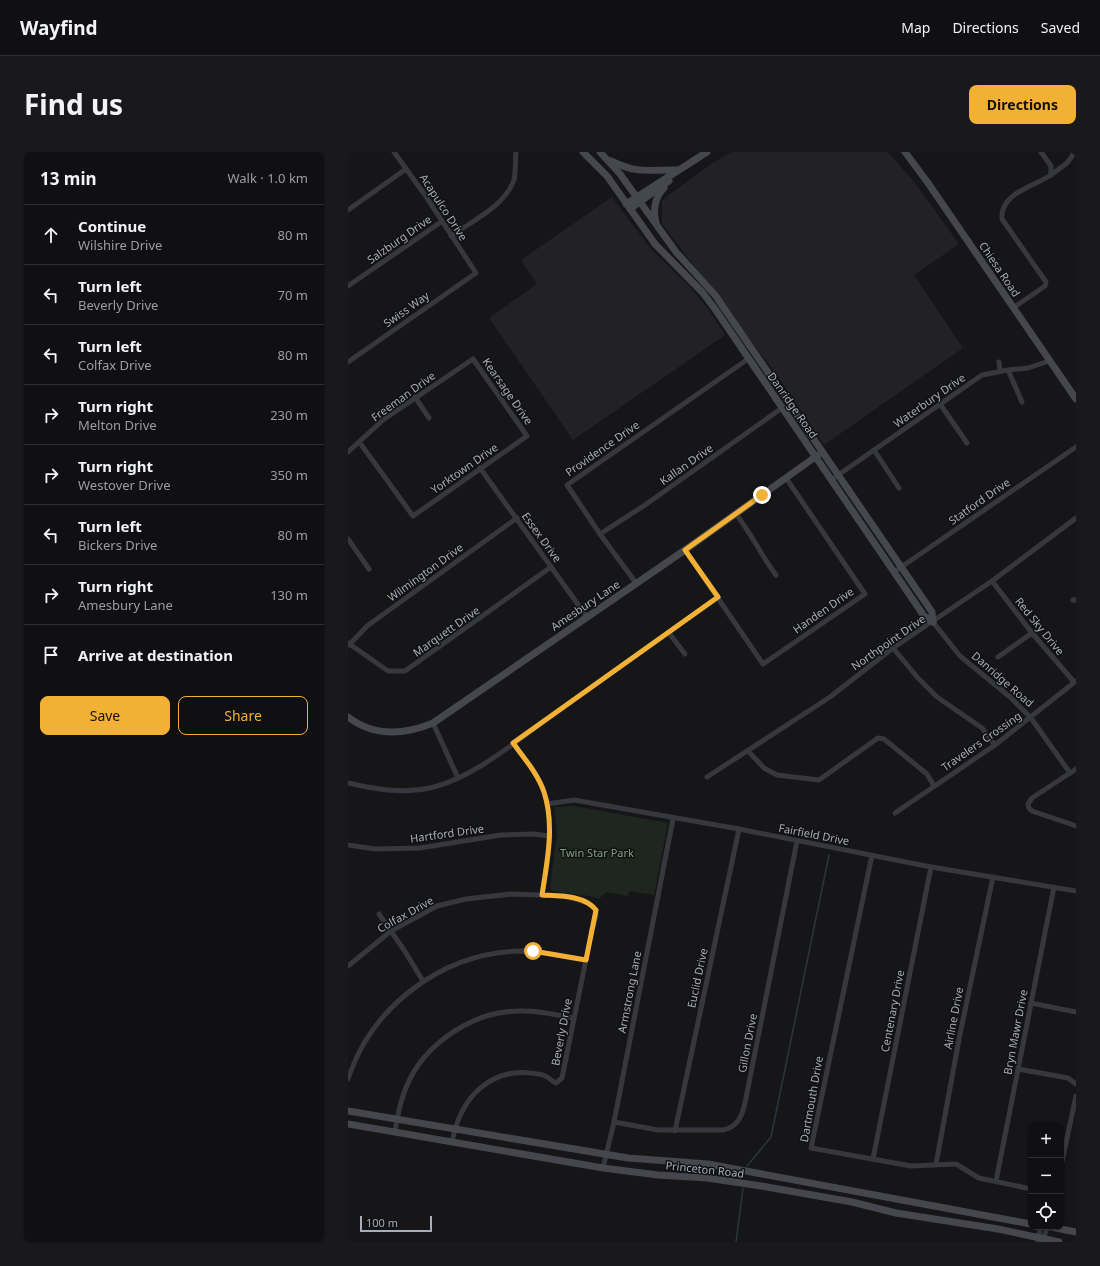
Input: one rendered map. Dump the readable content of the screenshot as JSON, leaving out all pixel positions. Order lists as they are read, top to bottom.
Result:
{
  "streets": {
    "main road": [
      "Chiesa Road",
      "Danridge Road",
      "Amesbury Lane",
      "Princeton Road"
    ],
    "street": [
      "Acapulco Drive",
      "Salzburg Drive",
      "Swiss Way",
      "Kearsage Drive",
      "Freeman Drive",
      "Waterbury Drive",
      "Providence Drive",
      "Kallan Drive",
      "Yorktown Drive",
      "Statford Drive",
      "Essex Drive",
      "Wilmington Drive",
      "Handen Drive",
      "Red Sky Drive",
      "Marquett Drive",
      "Northpoint Drive",
      "Travelers Crossing",
      "Hartford Drive",
      "Fairfield Drive",
      "Colfax Drive",
      "Euclid Drive",
      "Armstrong Lane",
      "Centenary Drive",
      "Airline Drive",
      "Beverly Drive",
      "Bryn Mawr Drive",
      "Gillon Drive",
      "Dartmouth Drive"
    ]
  },
  "crossings": [
    ["Acapulco Drive", "Salzburg Drive"],
    ["Acapulco Drive", "Swiss Way"],
    ["Chiesa Road", "Waterbury Drive"],
    ["Kearsage Drive", "Freeman Drive"],
    ["Kearsage Drive", "Yorktown Drive"],
    ["Freeman Drive", "Yorktown Drive"],
    ["Waterbury Drive", "Danridge Road"],
    ["Danridge Road", "Providence Drive"],
    ["Danridge Road", "Kallan Drive"],
    ["Danridge Road", "Statford Drive"],
    ["Danridge Road", "Amesbury Lane"],
    ["Danridge Road", "Northpoint Drive"],
    ["Danridge Road", "Travelers Crossing"],
    ["Providence Drive", "Kallan Drive"],
    ["Providence Drive", "Amesbury Lane"],
    ["Yorktown Drive", "Essex Drive"],
    ["Essex Drive", "Wilmington Drive"],
    ["Essex Drive", "Amesbury Lane"],
    ["Essex Drive", "Marquett Drive"],
    ["Wilmington Drive", "Marquett Drive"],
    ["Amesbury Lane", "Handen Drive"],
    ["Red Sky Drive", "Northpoint Drive"],
    ["Red Sky Drive", "Travelers Crossing"],
    ["Fairfield Drive", "Euclid Drive"],
    ["Fairfield Drive", "Armstrong Lane"],
    ["Fairfield Drive", "Centenary Drive"],
    ["Fairfield Drive", "Airline Drive"],
    ["Fairfield Drive", "Bryn Mawr Drive"],
    ["Fairfield Drive", "Gillon Drive"],
    ["Fairfield Drive", "Dartmouth Drive"],
    ["Colfax Drive", "Beverly Drive"],
    ["Euclid Drive", "Gillon Drive"],
    ["Armstrong Lane", "Gillon Drive"],
    ["Armstrong Lane", "Princeton Road"],
    ["Centenary Drive", "Dartmouth Drive"],
    ["Airline Drive", "Dartmouth Drive"],
    ["Beverly Drive", "Princeton Road"],
    ["Bryn Mawr Drive", "Dartmouth Drive"]
  ],
  "parks": ["Twin Star Park"],
  "scale_bar": "100 m",
  "page": {
    "header": "Wayfind",
    "nav": ["Map", "Directions", "Saved"],
    "title": "Find us",
    "buttons": [
      "Directions",
      ["Save", "Share"]
    ],
    "heading": ["13 min", "Walk · 1.0 km"],
    "list": [
      ["Continue", "Wilshire Drive", "80 m"],
      ["Turn left", "Beverly Drive", "70 m"],
      ["Turn left", "Colfax Drive", "80 m"],
      ["Turn right", "Melton Drive", "230 m"],
      ["Turn right", "Westover Drive", "350 m"],
      ["Turn left", "Bickers Drive", "80 m"],
      ["Turn right", "Amesbury Lane", "130 m"],
      "Arrive at destination"
    ],
    "map_buttons": ["+", "−"],
    "scale": "100 m"
  }
}
